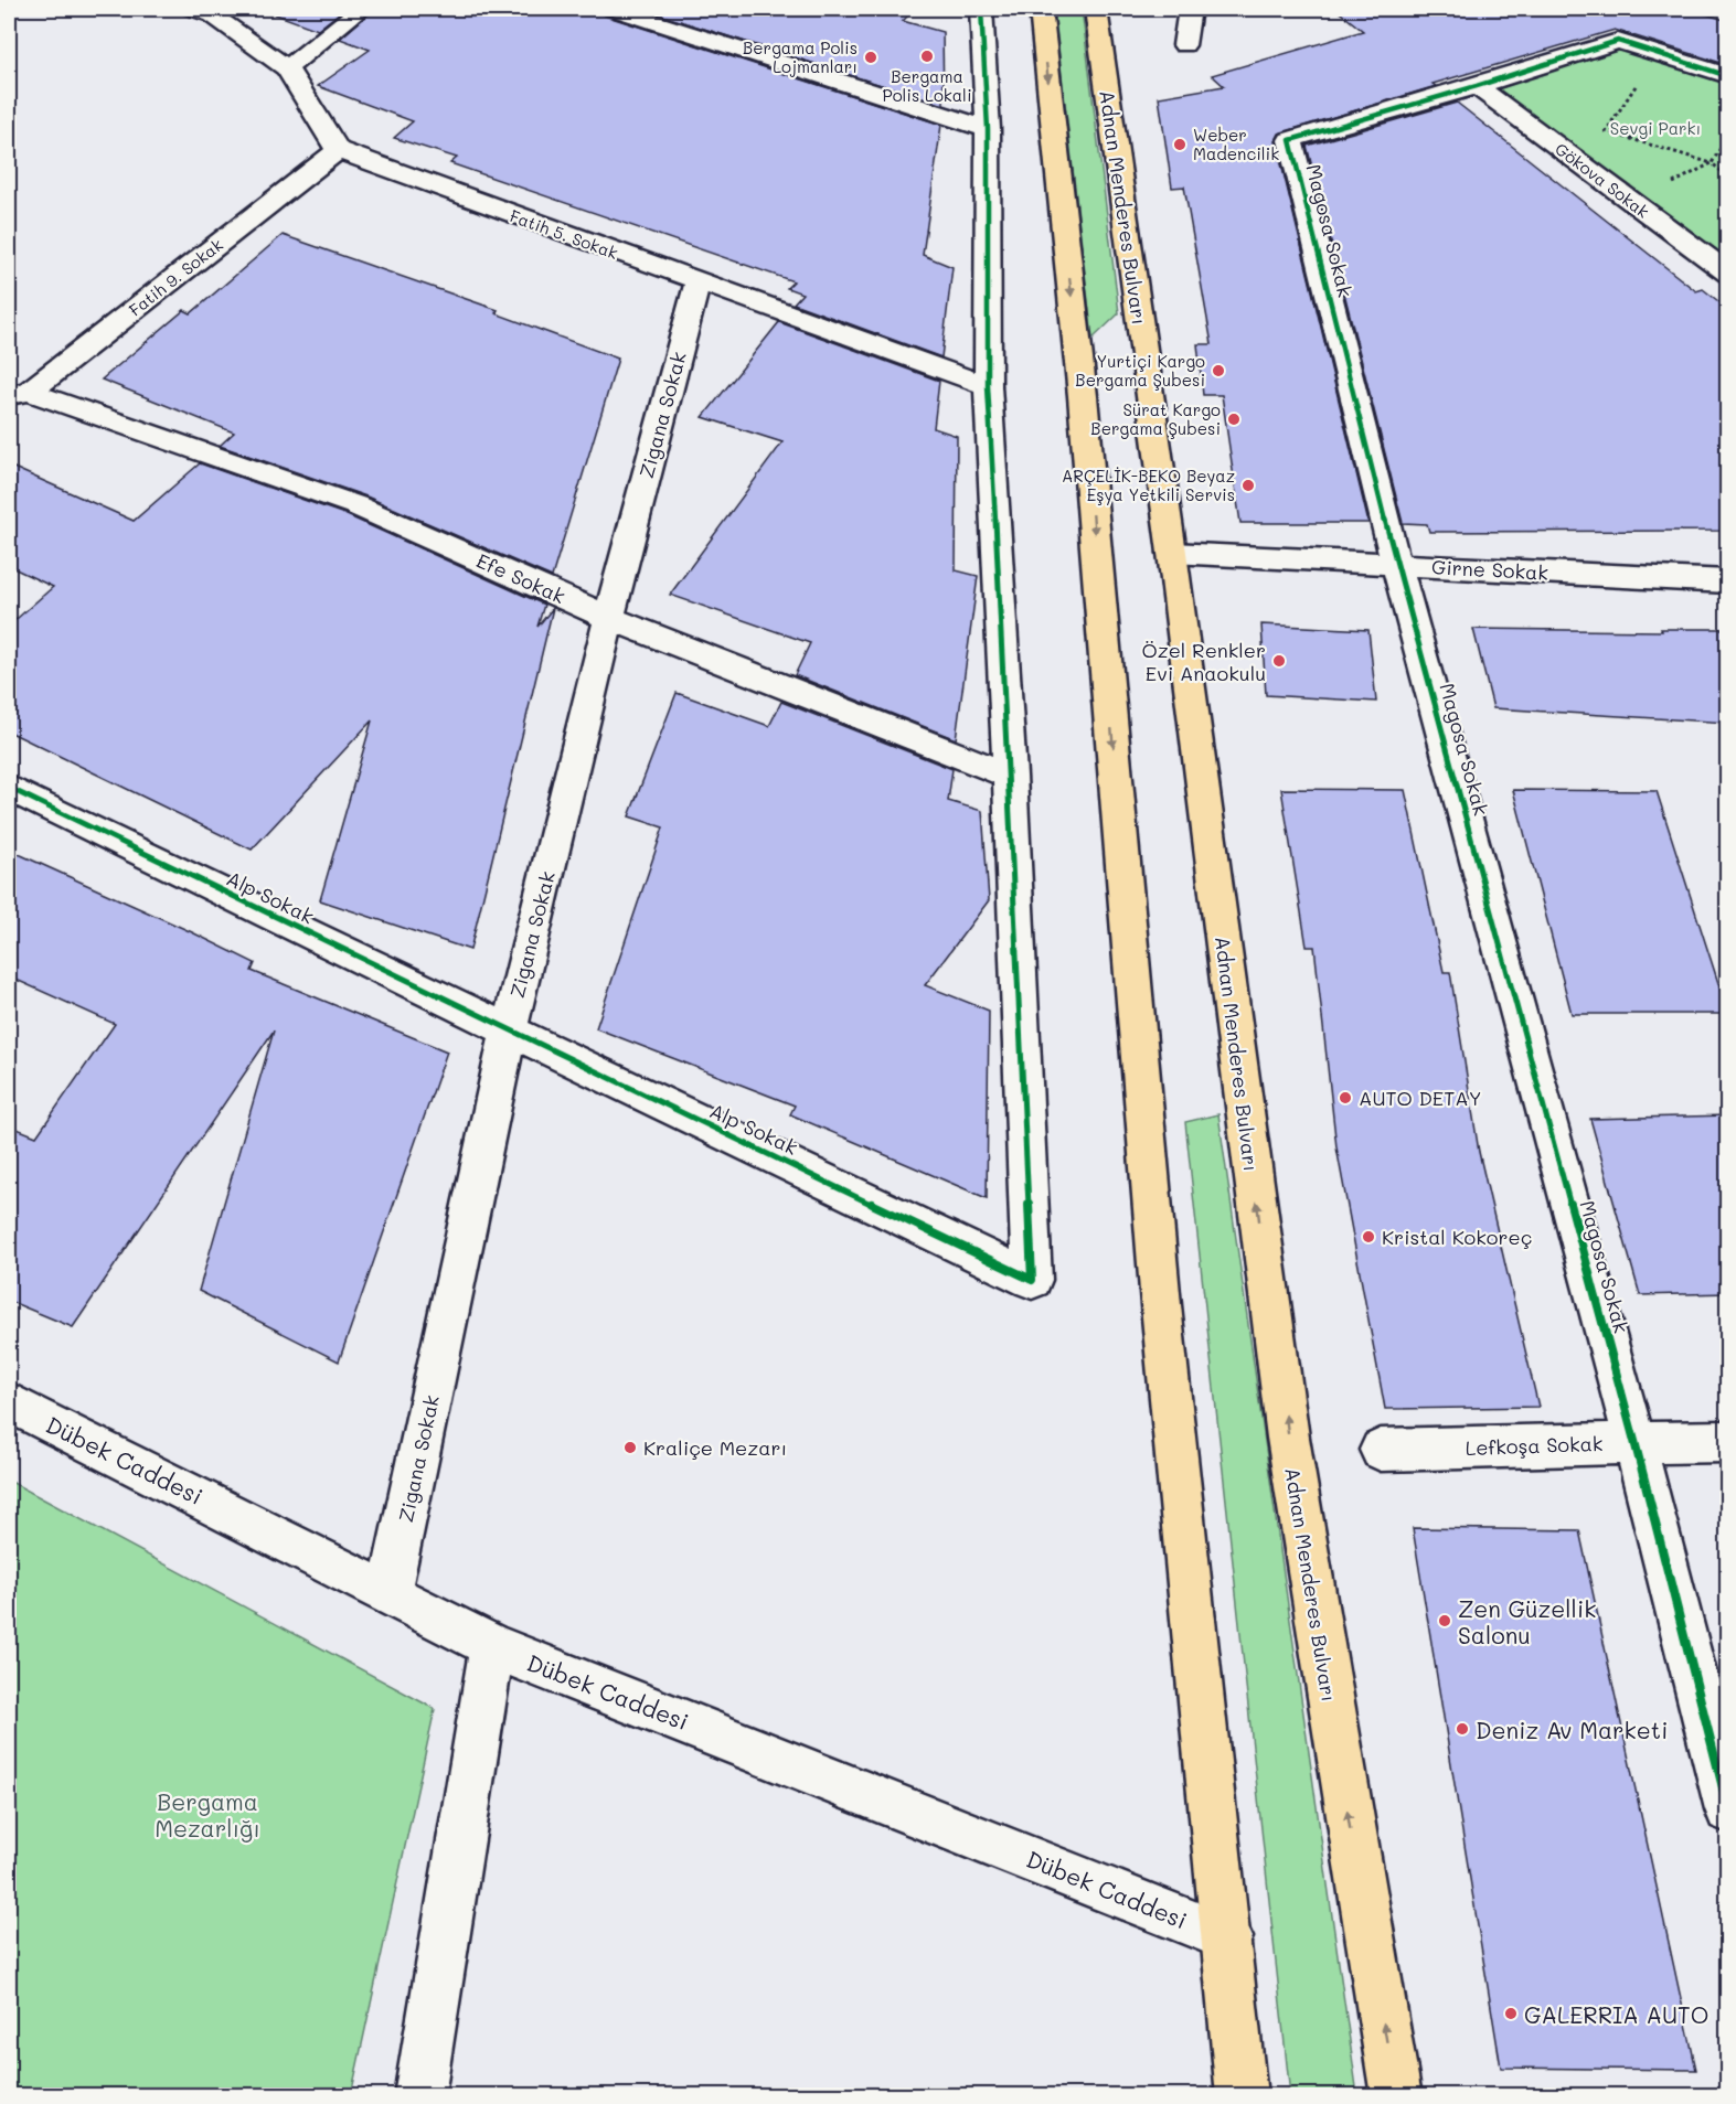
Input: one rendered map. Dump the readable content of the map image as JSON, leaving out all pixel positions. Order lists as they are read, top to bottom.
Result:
{
  "streets": {
    "main road": ["Adnan Menderes Bulvarı"],
    "street": [
      "Gökova Sokak",
      "Magosa Sokak",
      "Fatih 5. Sokak",
      "Fatih 9. Sokak",
      "Zigana Sokak",
      "Girne Sokak",
      "Efe Sokak",
      "Alp Sokak",
      "Lefkoşa Sokak",
      "Dübek Caddesi"
    ]
  },
  "crossings": [
    ["Gökova Sokak", "Magosa Sokak"],
    ["Adnan Menderes Bulvarı", "Girne Sokak"],
    ["Magosa Sokak", "Girne Sokak"],
    ["Magosa Sokak", "Lefkoşa Sokak"],
    ["Fatih 5. Sokak", "Fatih 9. Sokak"],
    ["Fatih 5. Sokak", "Zigana Sokak"],
    ["Fatih 9. Sokak", "Efe Sokak"],
    ["Zigana Sokak", "Efe Sokak"],
    ["Zigana Sokak", "Alp Sokak"],
    ["Zigana Sokak", "Dübek Caddesi"],
    ["Efe Sokak", "Alp Sokak"]
  ],
  "parks": ["Sevgi Parkı", "Bergama Mezarlığı"],
  "places": [
    "Bergama Polis Lokali",
    "Bergama Polis Lojmanları",
    "Weber Madencilik",
    "Yurtiçi Kargo Bergama Şubesi",
    "Sürat Kargo Bergama Şubesi",
    "ARÇELİK-BEKO Beyaz Eşya Yetkili Servis",
    "Özel Renkler Evi Anaokulu",
    "AUTO DETAY",
    "Kristal Kokoreç",
    "Kraliçe Mezarı",
    "Zen Güzellik Salonu",
    "Deniz Av Marketi",
    "GALERRIA AUTO"
  ]
}
